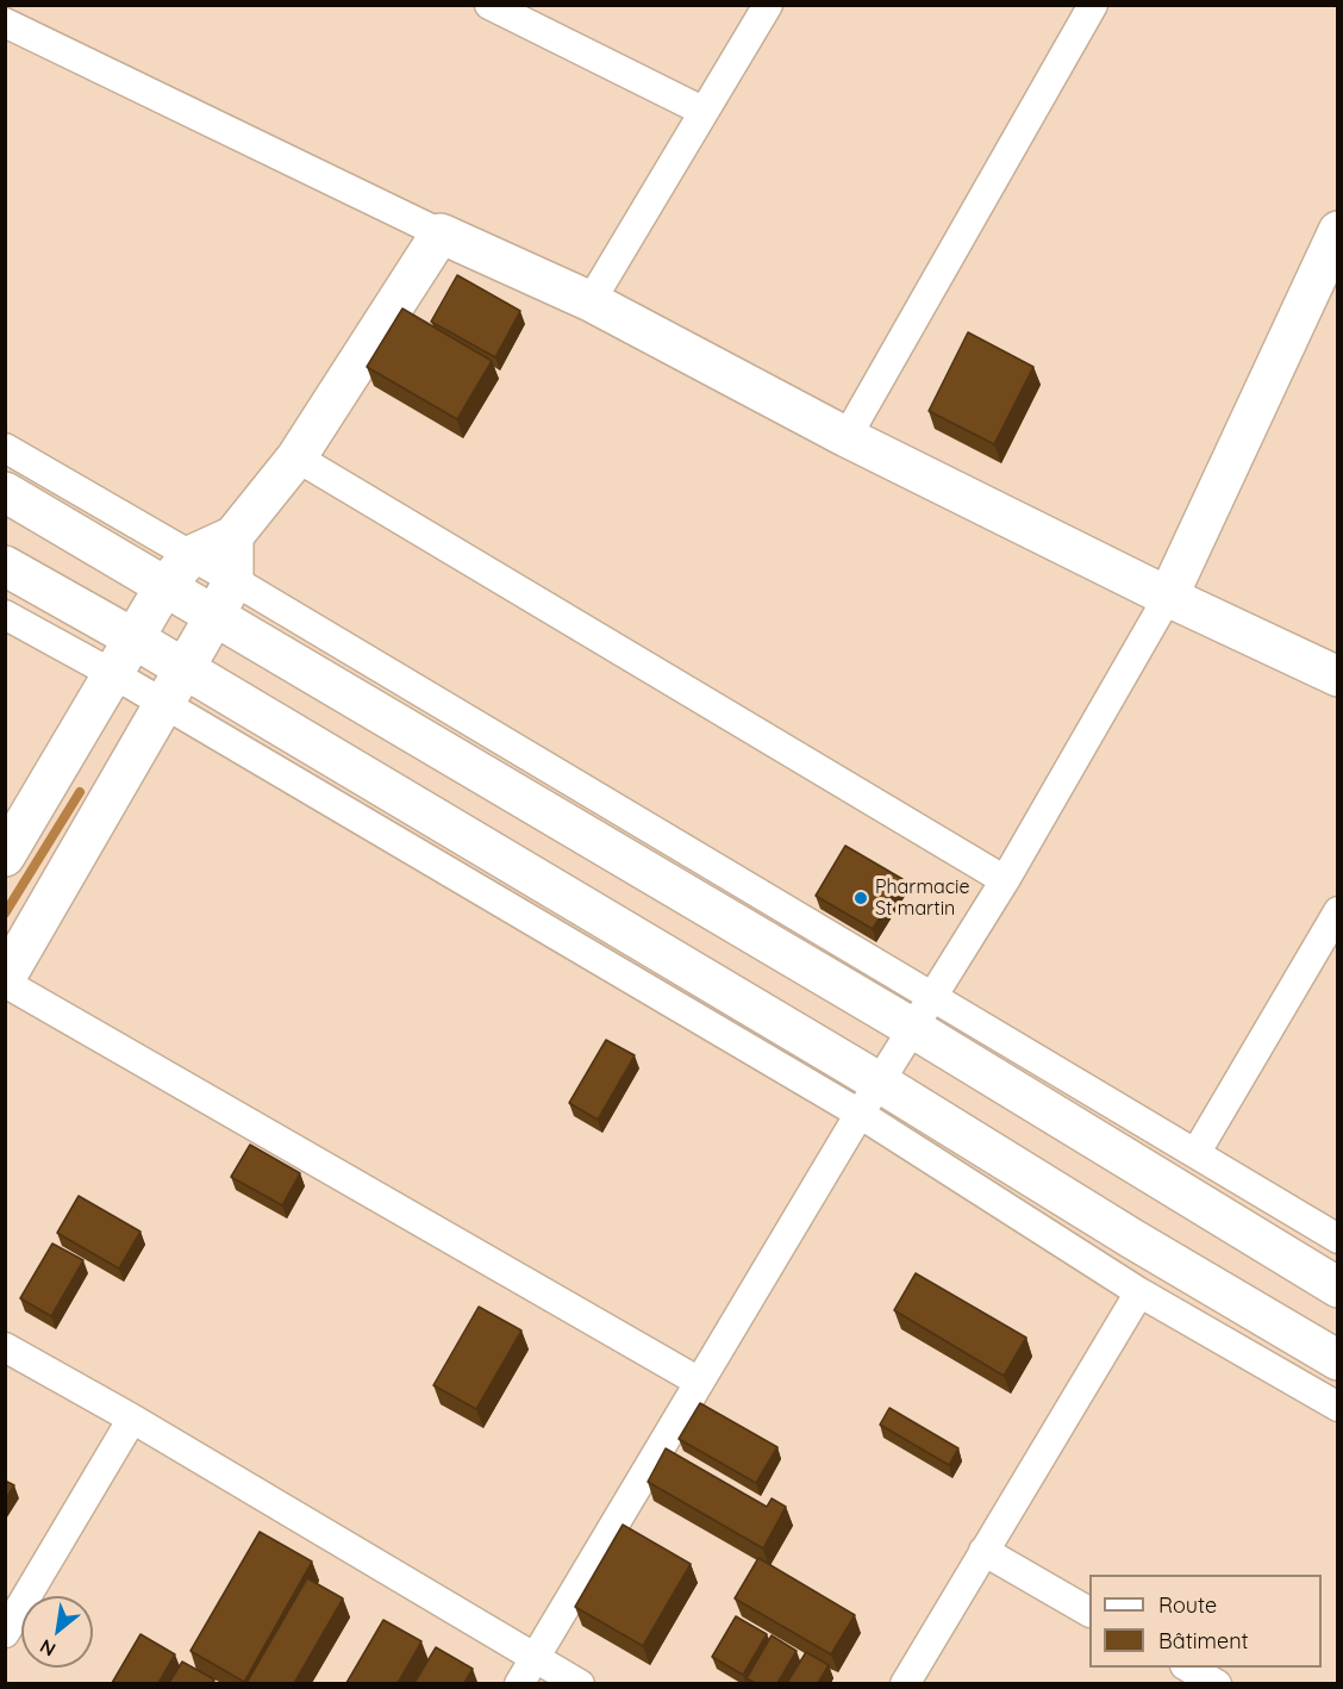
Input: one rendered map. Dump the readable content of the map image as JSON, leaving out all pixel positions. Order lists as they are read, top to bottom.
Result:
{
  "places": ["Pharmacie St martin"],
  "legend": ["Route", "Bâtiment"],
  "north": "bottom left"
}
